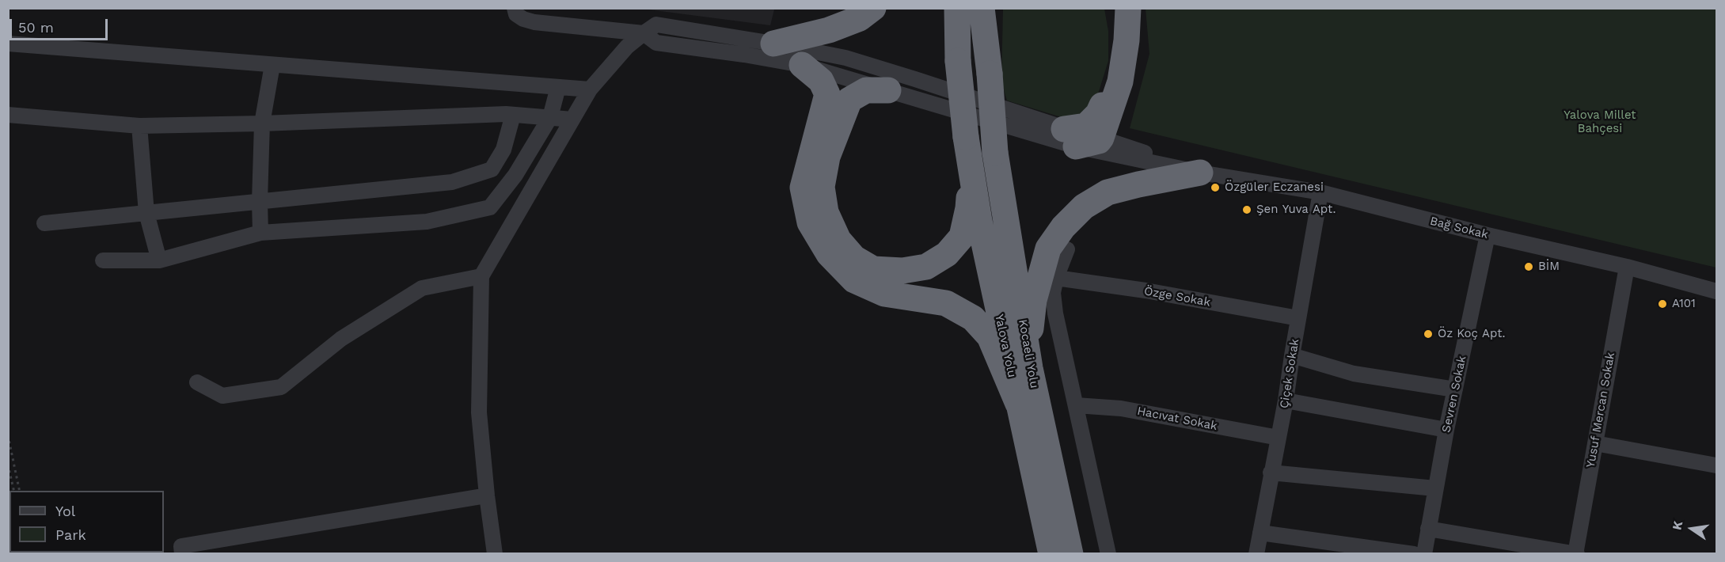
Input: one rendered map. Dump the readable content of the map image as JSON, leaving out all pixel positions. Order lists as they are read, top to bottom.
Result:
{
  "streets": {
    "highway": ["Yalova Yolu", "Kocaeli̇ Yolu"],
    "street": [
      "Bağ Sokak",
      "Özge Sokak",
      "Çiçek Sokak",
      "Sevren Sokak",
      "Yusuf Mercan Sokak",
      "Hacıvat Sokak"
    ]
  },
  "crossings": [
    ["Bağ Sokak", "Çiçek Sokak"],
    ["Bağ Sokak", "Sevren Sokak"],
    ["Bağ Sokak", "Yusuf Mercan Sokak"],
    ["Özge Sokak", "Çiçek Sokak"],
    ["Yalova Yolu", "Kocaeli̇ Yolu"],
    ["Çiçek Sokak", "Hacıvat Sokak"]
  ],
  "parks": ["Yalova Millet Bahçesi"],
  "places": [
    "Özgüler Eczanesi",
    "Şen Yuva Apt.",
    "BİM",
    "A101",
    "Öz Koç Apt."
  ],
  "legend": ["Yol", "Park"],
  "scale_bar": "50 m",
  "north": "left"
}
